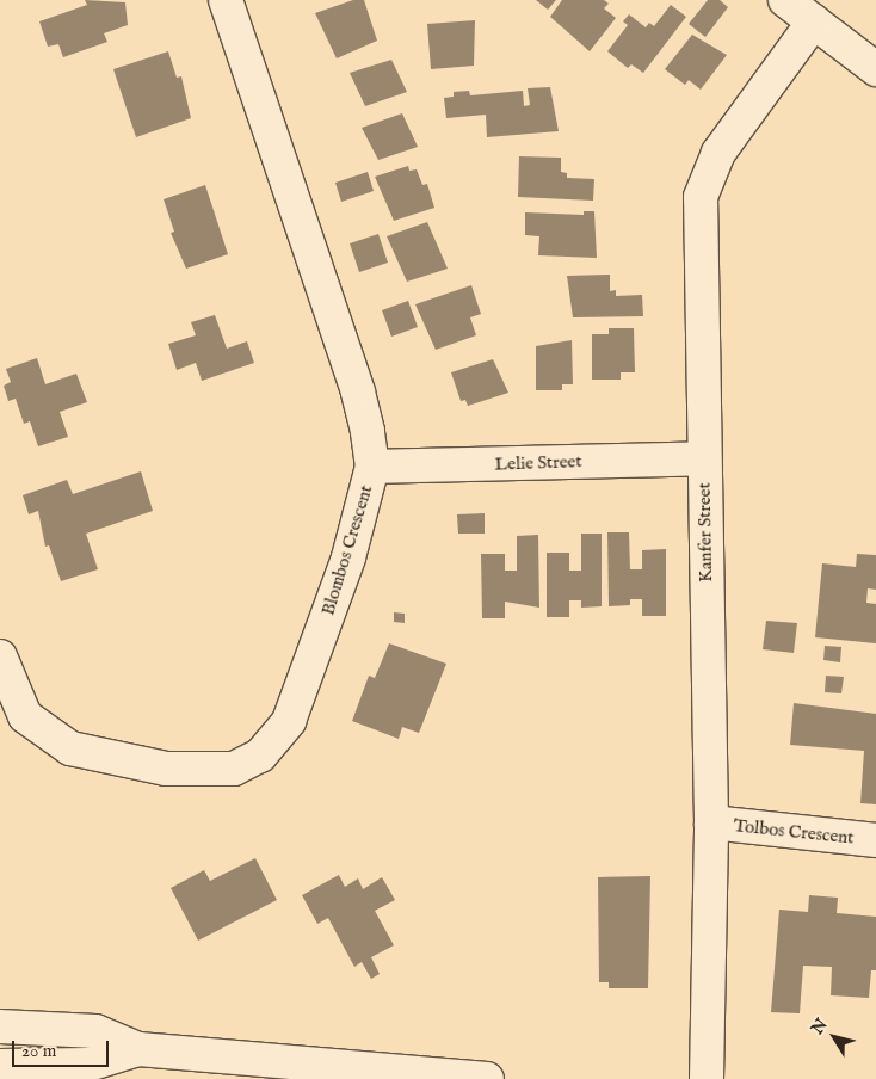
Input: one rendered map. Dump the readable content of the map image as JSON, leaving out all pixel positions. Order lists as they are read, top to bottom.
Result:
{
  "streets": {
    "street": [
      "Lelie Street",
      "Kanfer Street",
      "Blombos Crescent",
      "Tolbos Crescent"
    ]
  },
  "crossings": [
    ["Lelie Street", "Kanfer Street"],
    ["Lelie Street", "Blombos Crescent"],
    ["Kanfer Street", "Tolbos Crescent"]
  ],
  "scale_bar": "20 m",
  "north": "top left"
}
